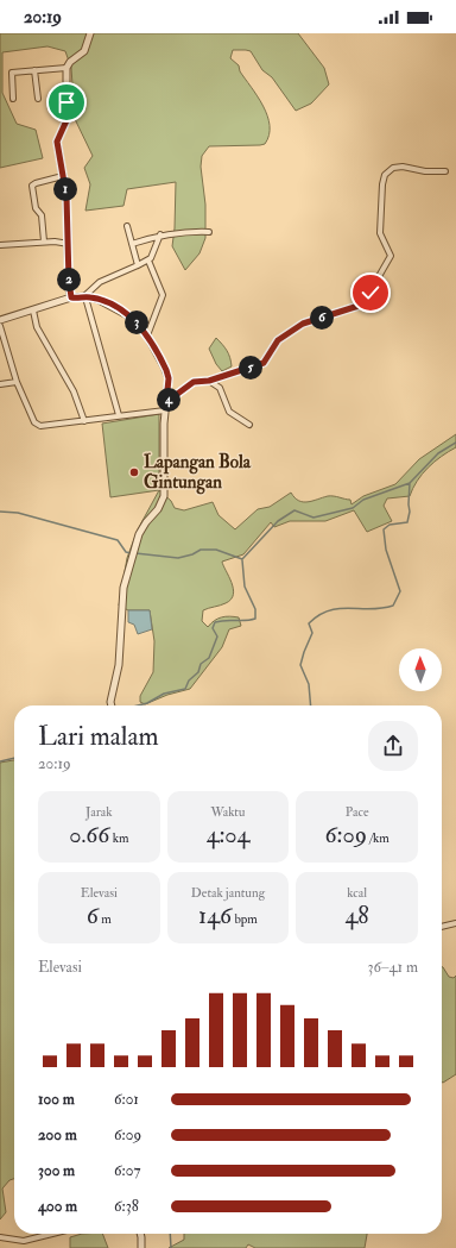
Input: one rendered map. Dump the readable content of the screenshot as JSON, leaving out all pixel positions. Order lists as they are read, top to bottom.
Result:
{
  "places": ["Lapangan Bola Gintungan"],
  "north": "top",
  "page": {
    "status": "20:19",
    "pins": [
      "1",
      "2",
      "6",
      "3",
      "5",
      "4"
    ],
    "heading": ["Lari malam", "20:19"],
    "stats": [
      ["Jarak", "0.66 km"],
      ["Waktu", "4:04"],
      ["Pace", "6:09 /km"],
      ["Elevasi", "6 m"],
      ["Detak jantung", "146 bpm"],
      ["kcal", "48"]
    ],
    "chart": ["Elevasi", "36–41 m"],
    "list": [
      {
        "name": "100 m",
        "note": "6:01"
      },
      {
        "name": "200 m",
        "note": "6:09"
      },
      {
        "name": "300 m",
        "note": "6:07"
      },
      {
        "name": "400 m",
        "note": "6:38"
      }
    ]
  }
}
